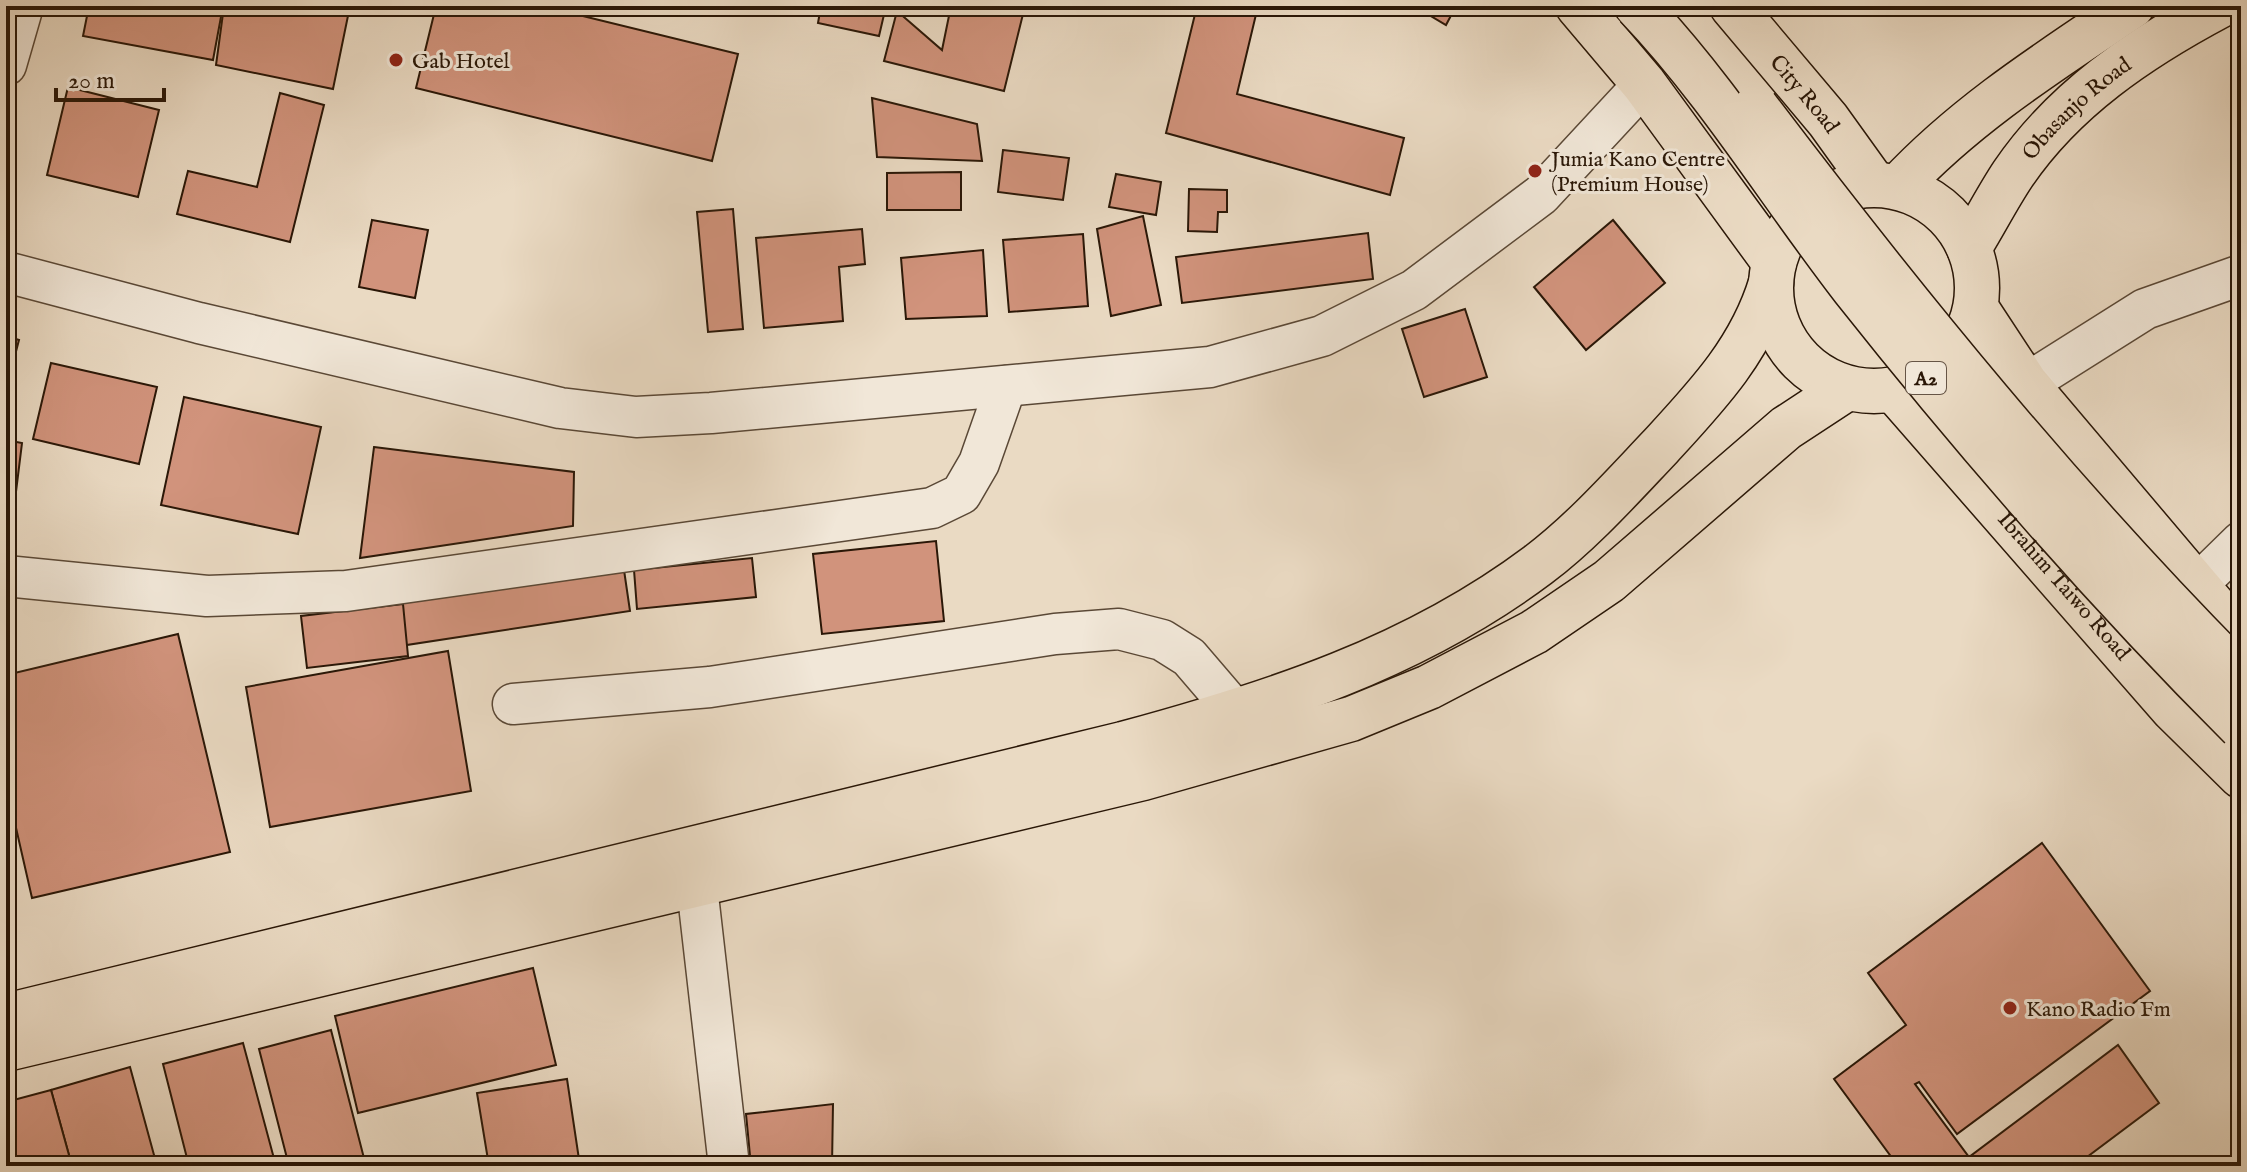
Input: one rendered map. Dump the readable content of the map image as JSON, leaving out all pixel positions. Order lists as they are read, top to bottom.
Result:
{
  "streets": {
    "main road": [
      "City Road",
      "Obasanjo Road",
      "A2",
      "Ibrahim Taiwo Road"
    ]
  },
  "crossings": [
    ["City Road", "Obasanjo Road"],
    ["City Road", "Ibrahim Taiwo Road"],
    ["Obasanjo Road", "Ibrahim Taiwo Road"]
  ],
  "places": ["Gab Hotel", "Jumia Kano Centre (Premium House)", "Kano Radio Fm"],
  "scale_bar": "20 m"
}
